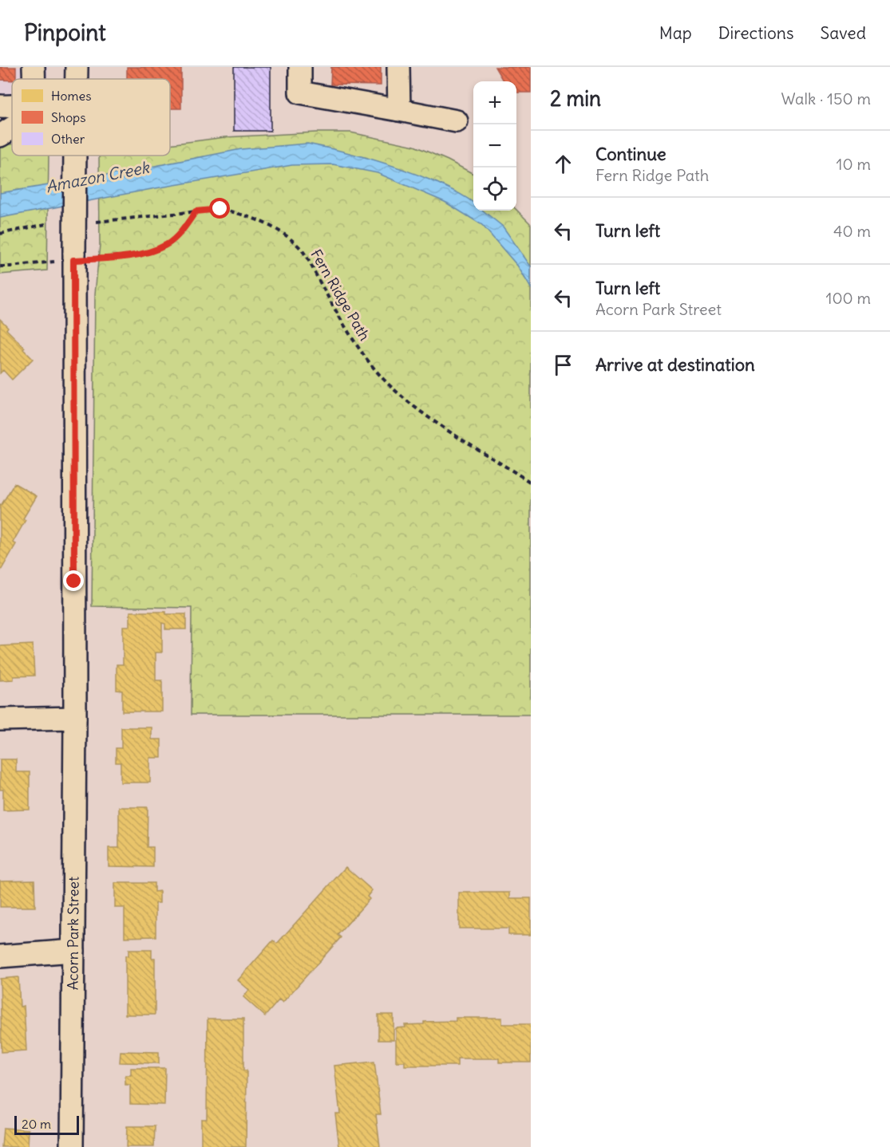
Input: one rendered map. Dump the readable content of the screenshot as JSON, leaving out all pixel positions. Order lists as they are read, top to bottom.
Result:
{
  "streets": {
    "street": ["Acorn Park Street"],
    "path": ["Fern Ridge Path"]
  },
  "water": ["Amazon Creek"],
  "legend": ["Homes", "Shops", "Other"],
  "scale_bar": "20 m",
  "page": {
    "header": "Pinpoint",
    "nav": ["Map", "Directions", "Saved"],
    "heading": ["2 min", "Walk · 150 m"],
    "map_buttons": ["+", "−"],
    "list": [
      ["Continue", "Fern Ridge Path", "10 m"],
      ["Turn left", "40 m"],
      ["Turn left", "Acorn Park Street", "100 m"],
      "Arrive at destination"
    ],
    "scale": "20 m"
  }
}
